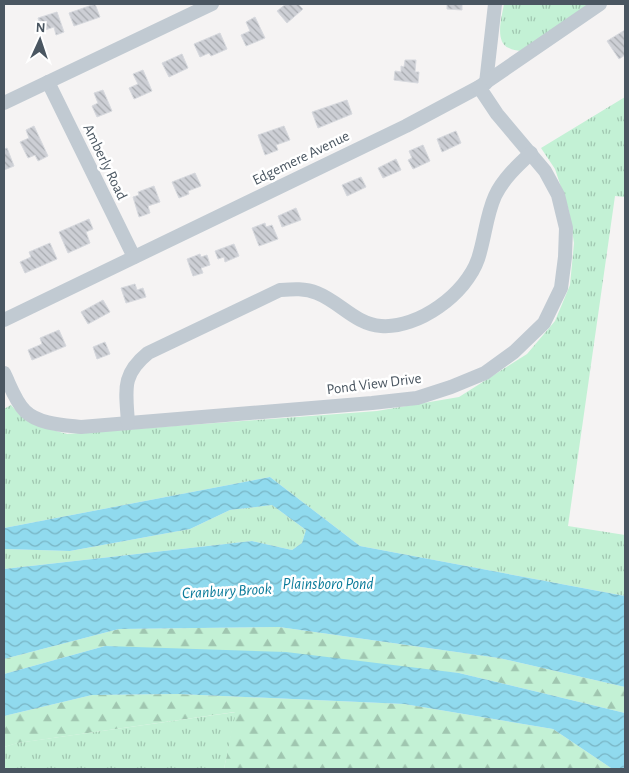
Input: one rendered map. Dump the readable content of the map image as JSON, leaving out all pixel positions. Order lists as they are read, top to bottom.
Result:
{
  "streets": {
    "street": ["Edgemere Avenue", "Amberly Road", "Pond View Drive"]
  },
  "crossings": [
    ["Edgemere Avenue", "Amberly Road"],
    ["Edgemere Avenue", "Pond View Drive"]
  ],
  "water": ["Plainsboro Pond", "Cranbury Brook"],
  "north": "top"
}
